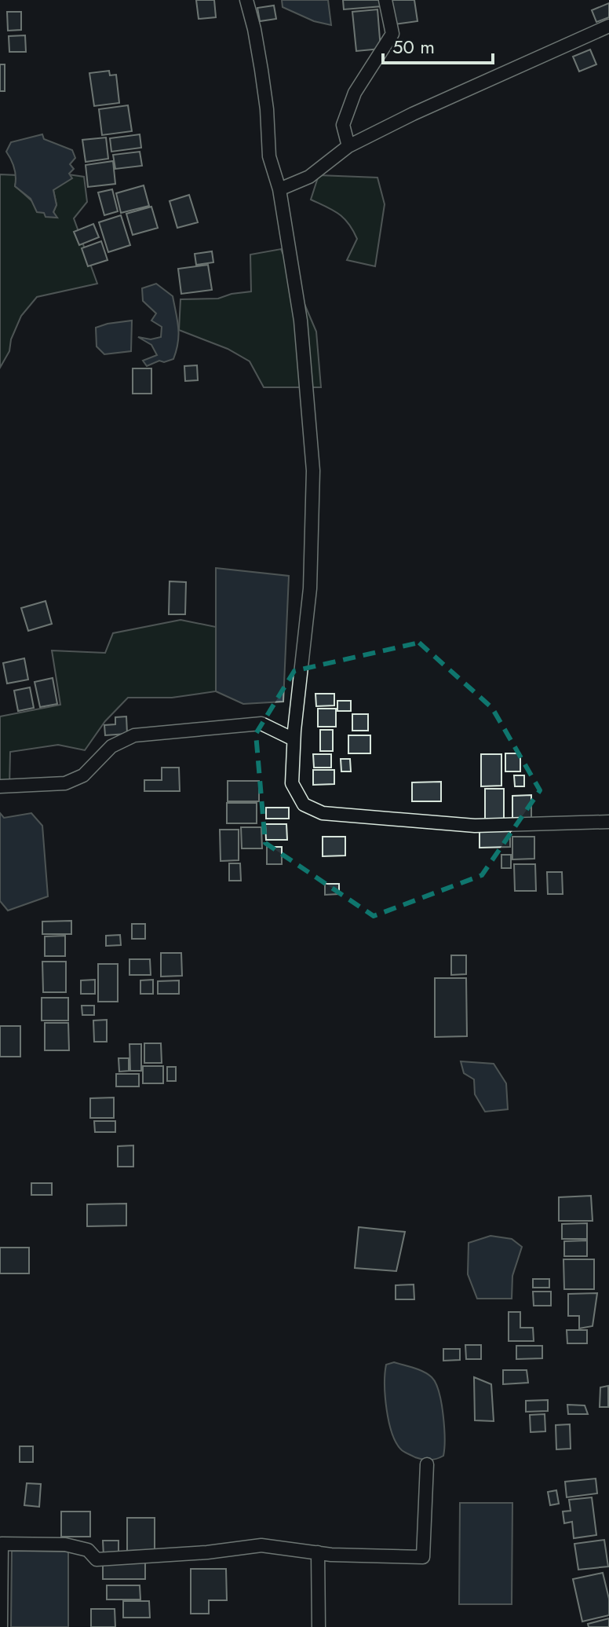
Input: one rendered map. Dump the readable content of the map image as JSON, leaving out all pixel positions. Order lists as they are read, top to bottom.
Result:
{
  "scale_bar": "50 m"
}
